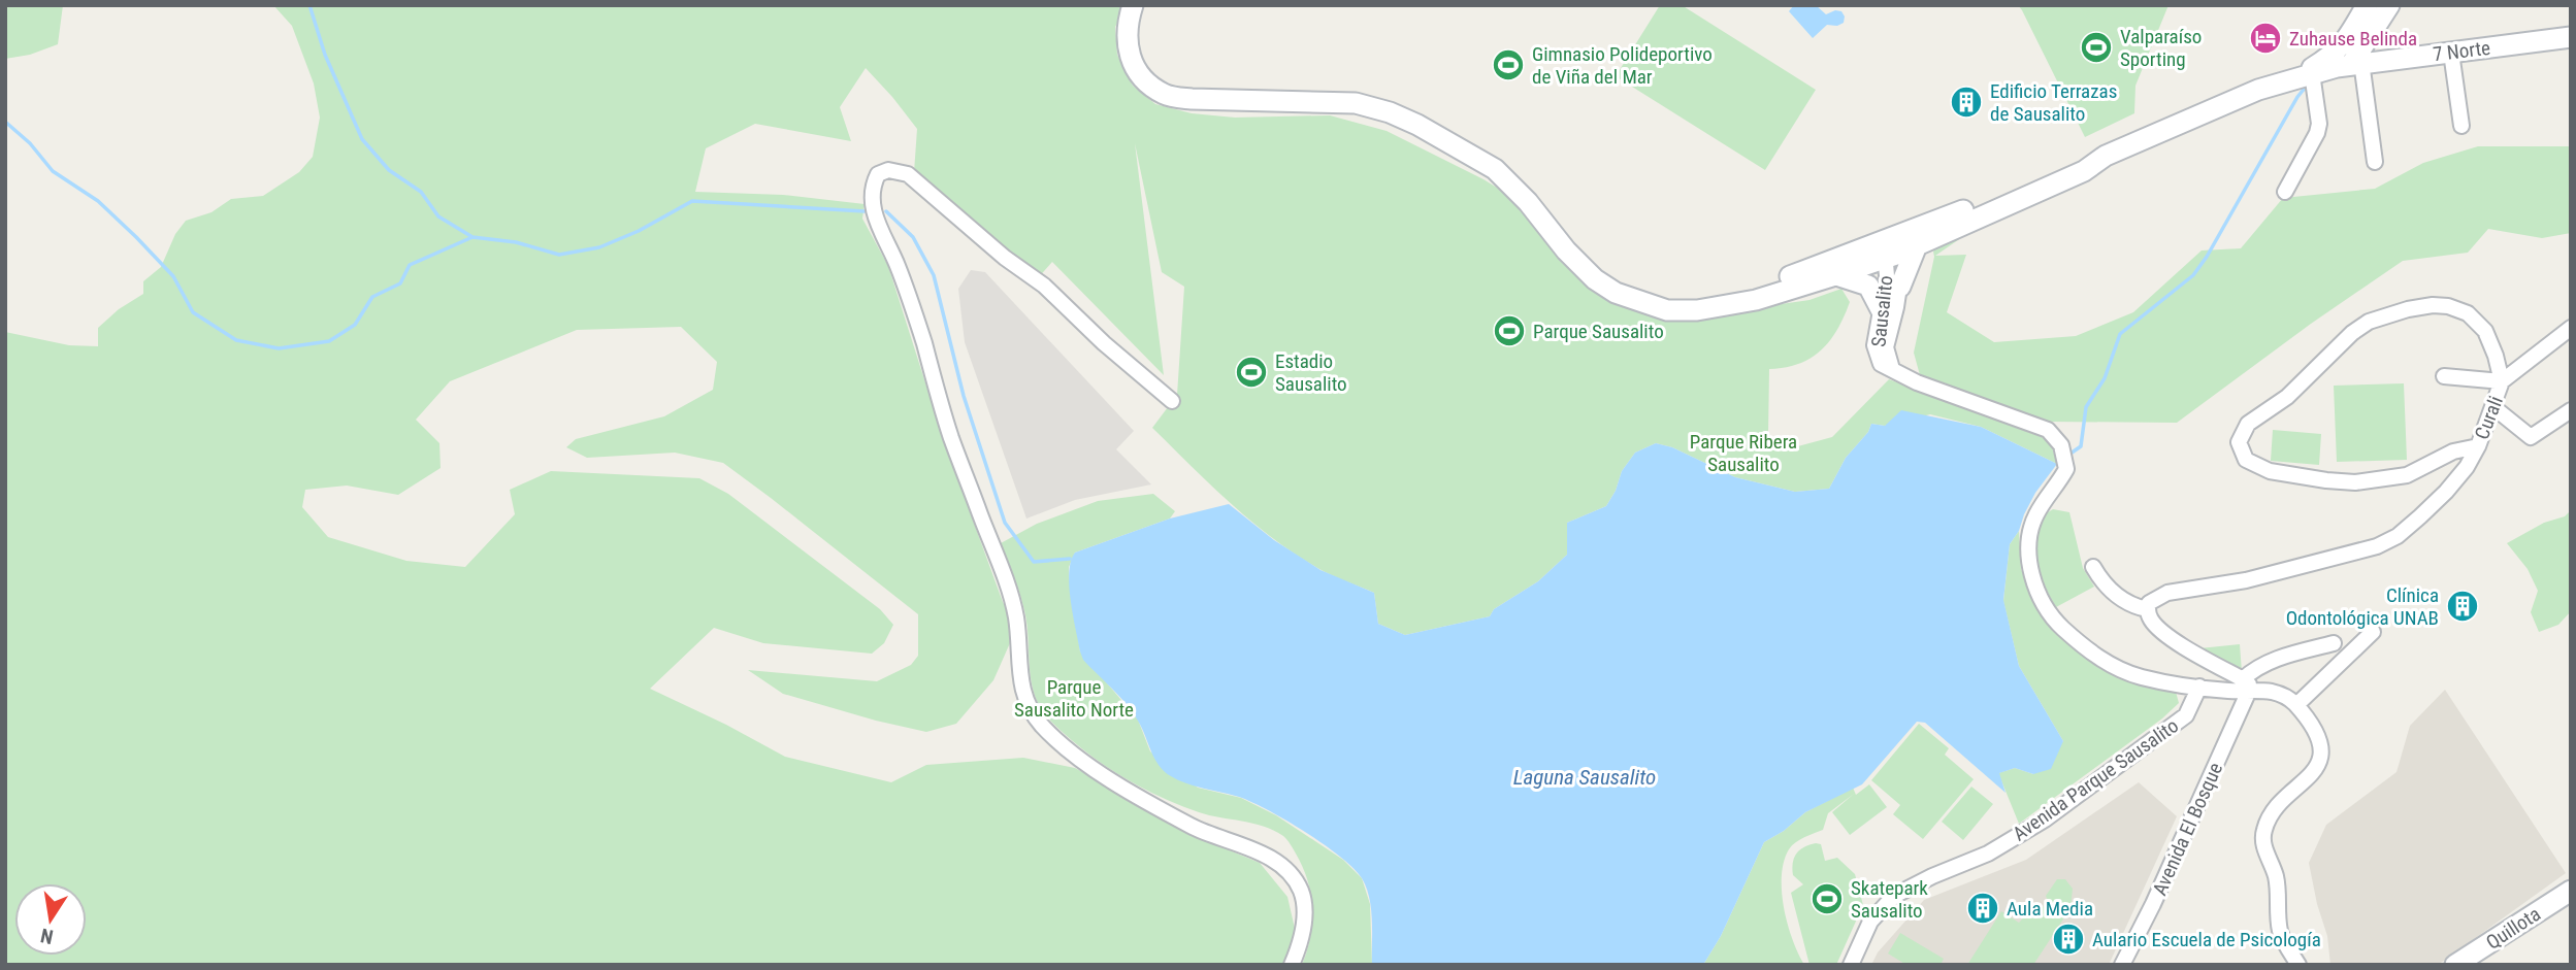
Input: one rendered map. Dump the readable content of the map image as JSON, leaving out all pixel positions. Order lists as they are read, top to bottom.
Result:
{
  "streets": {
    "main road": ["7 Norte", "Sausalito", "Quillota"],
    "street": ["Curali", "Avenida Parque Sausalito", "Avenida El Bosque"]
  },
  "crossings": [
    ["7 Norte", "Sausalito"]
  ],
  "water": ["Laguna Sausalito"],
  "parks": ["Parque Ribera Sausalito", "Parque Sausalito Norte"],
  "places": {
    "hotel": ["Zuhause Belinda"],
    "sports": [
      "Valparaíso Sporting",
      "Gimnasio Polideportivo de Viña del Mar",
      "Parque Sausalito",
      "Estadio Sausalito",
      "Skatepark Sausalito"
    ],
    "building": [
      "Edificio Terrazas de Sausalito",
      "Clínica Odontológica UNAB",
      "Aula Media",
      "Aulario Escuela de Psicología"
    ]
  },
  "north": "bottom"
}
